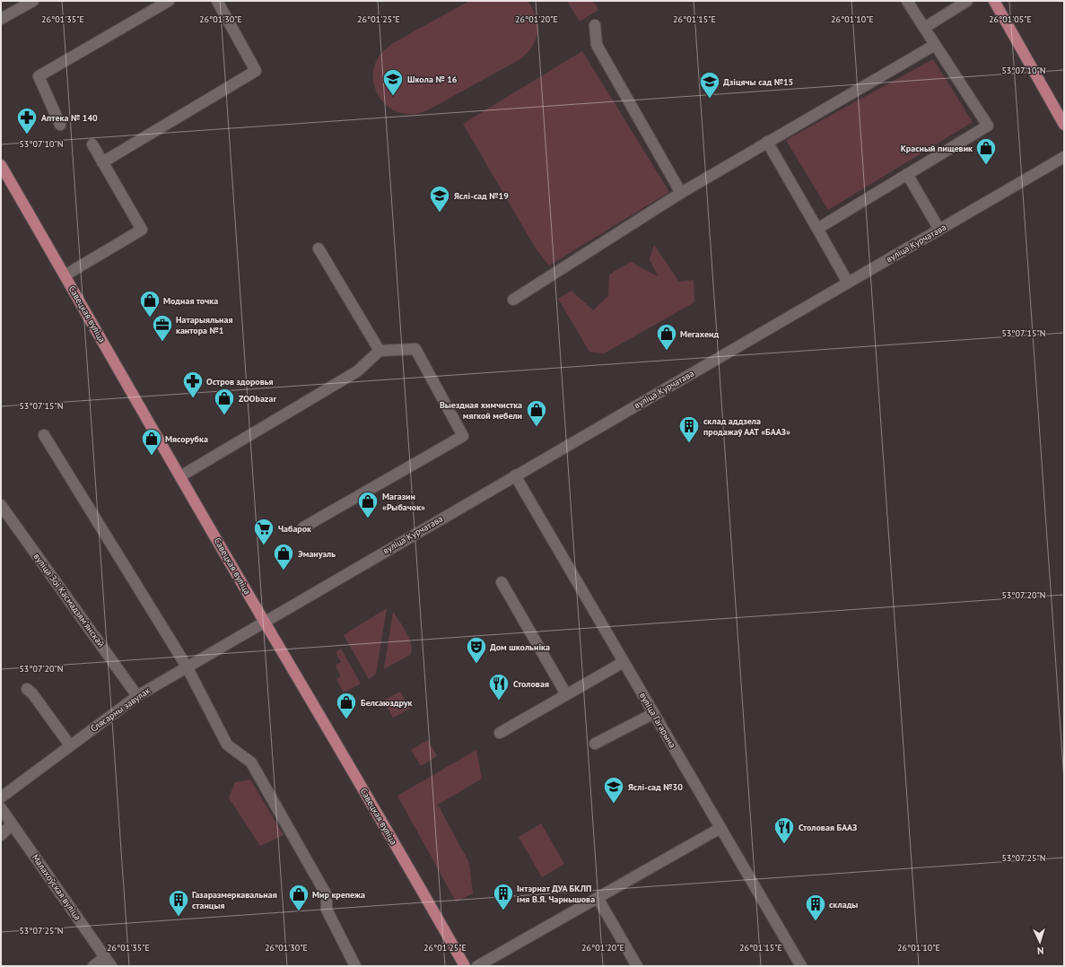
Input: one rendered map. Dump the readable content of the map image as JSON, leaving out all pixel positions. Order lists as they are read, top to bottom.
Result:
{
  "streets": {
    "main road": ["Савецкая вуліца"],
    "street": [
      "вуліца Курчатава",
      "вуліца Зоі Касмадзямʼянскай",
      "Слясарны завулак",
      "вуліца Гагарына",
      "Малахоўская вуліца"
    ]
  },
  "crossings": [
    ["вуліца Курчатава", "Савецкая вуліца"],
    ["вуліца Курчатава", "Слясарны завулак"],
    ["вуліца Курчатава", "вуліца Гагарына"],
    ["Савецкая вуліца", "Слясарны завулак"],
    ["вуліца Зоі Касмадзямʼянскай", "Слясарны завулак"]
  ],
  "places": {
    "school or university": [
      "Школа № 16",
      "Дзіцячы сад №15",
      "Яслі-сад №19",
      "Яслі-сад №30"
    ],
    "pharmacy": ["Аптека № 140", "Остров здоровья"],
    "shop": [
      "Красный пищевик",
      "Модная точка",
      "Мегахенд",
      "ZOObazar",
      "Выездная химчистка мягкой мебели",
      "Мясорубка",
      "Магазин «Рыбачок»",
      "Эмануэль",
      "Белсаюздрук",
      "Мир крепежа"
    ],
    "office": ["Натарыяльная кантора №1"],
    "building": [
      "склад аддзела продажаў ААТ «БААЗ»",
      "Інтэрнат ДУА БКЛП імя В.Я. Чарнышова",
      "Газаразмеркавальная станцыя",
      "склады"
    ],
    "supermarket": ["Чабарок"],
    "theatre": ["Дом школьніка"],
    "restaurant": ["Столовая", "Столовая БААЗ"]
  },
  "north": "bottom",
  "coordinates": [
    "26°01'35\"E",
    "26°01'30\"E",
    "26°01'25\"E",
    "26°01'20\"E",
    "26°01'15\"E",
    "26°01'10\"E",
    "26°01'05\"E",
    "53°07'10\"N",
    "53°07'15\"N",
    "53°07'20\"N",
    "53°07'25\"N"
  ]
}
